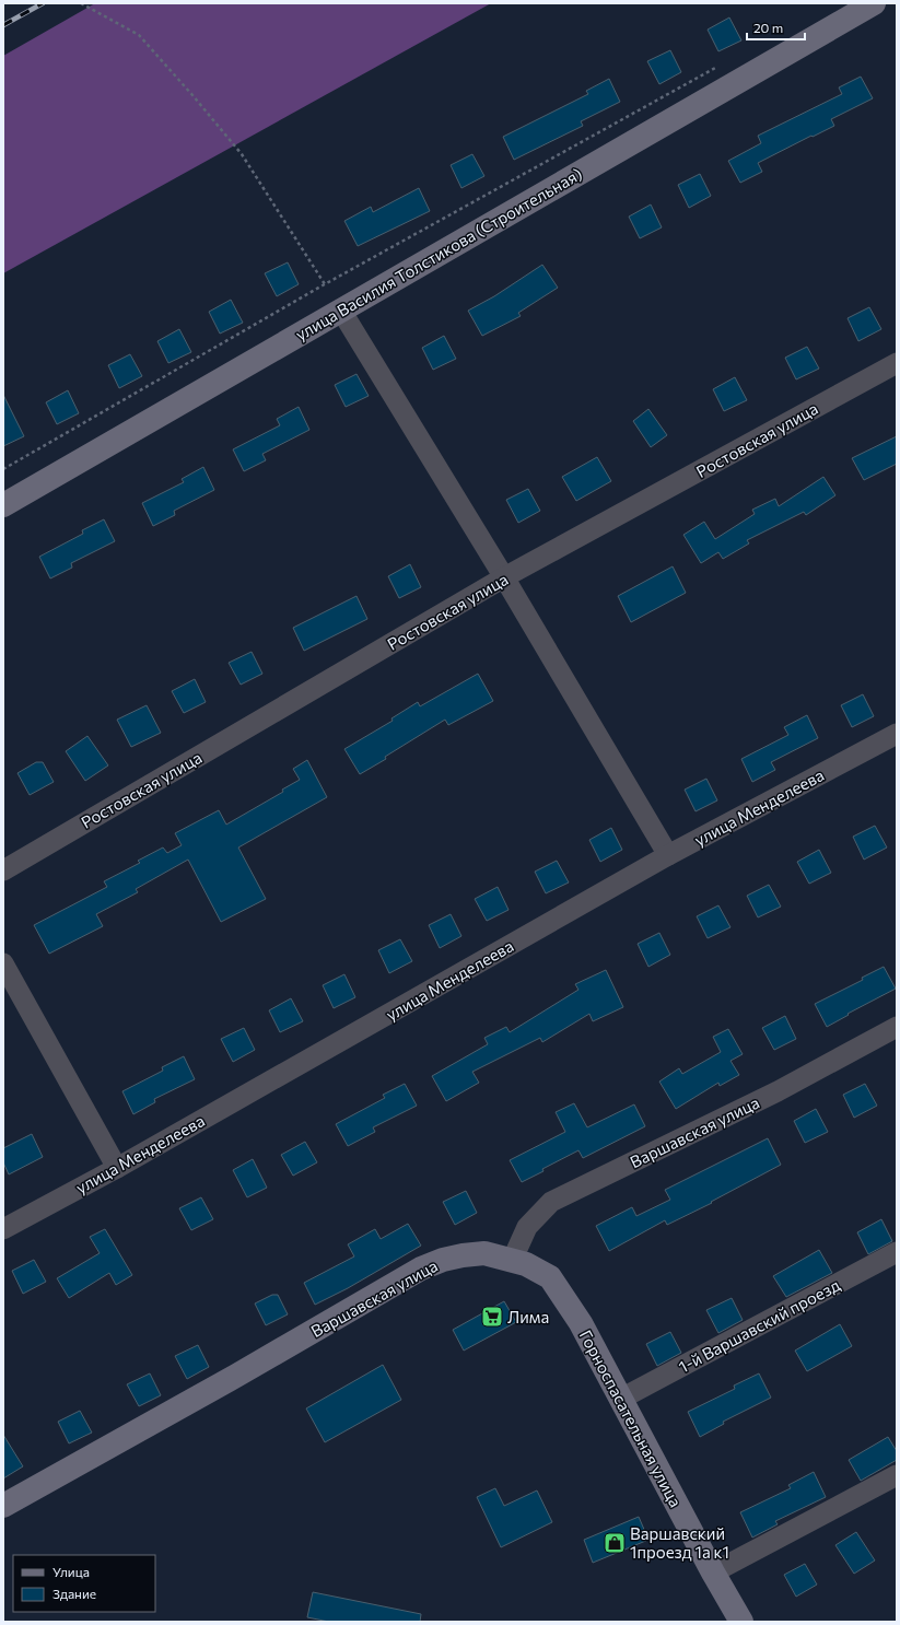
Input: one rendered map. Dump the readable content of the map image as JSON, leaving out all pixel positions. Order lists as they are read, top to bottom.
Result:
{
  "streets": {
    "main road": ["улица Василия Толстикова (Строительная)", "Варшавская улица", "Горноспасательная улица"],
    "street": ["Ростовская улица", "улица Менделеева", "1-й Варшавский проезд"]
  },
  "crossings": [
    ["Варшавская улица", "Горноспасательная улица"],
    ["1-й Варшавский проезд", "Горноспасательная улица"]
  ],
  "places": {
    "supermarket": ["Лима"],
    "shop": ["Варшавский 1проезд 1а к1"]
  },
  "legend": ["Улица", "Здание"],
  "scale_bar": "20 m"
}
